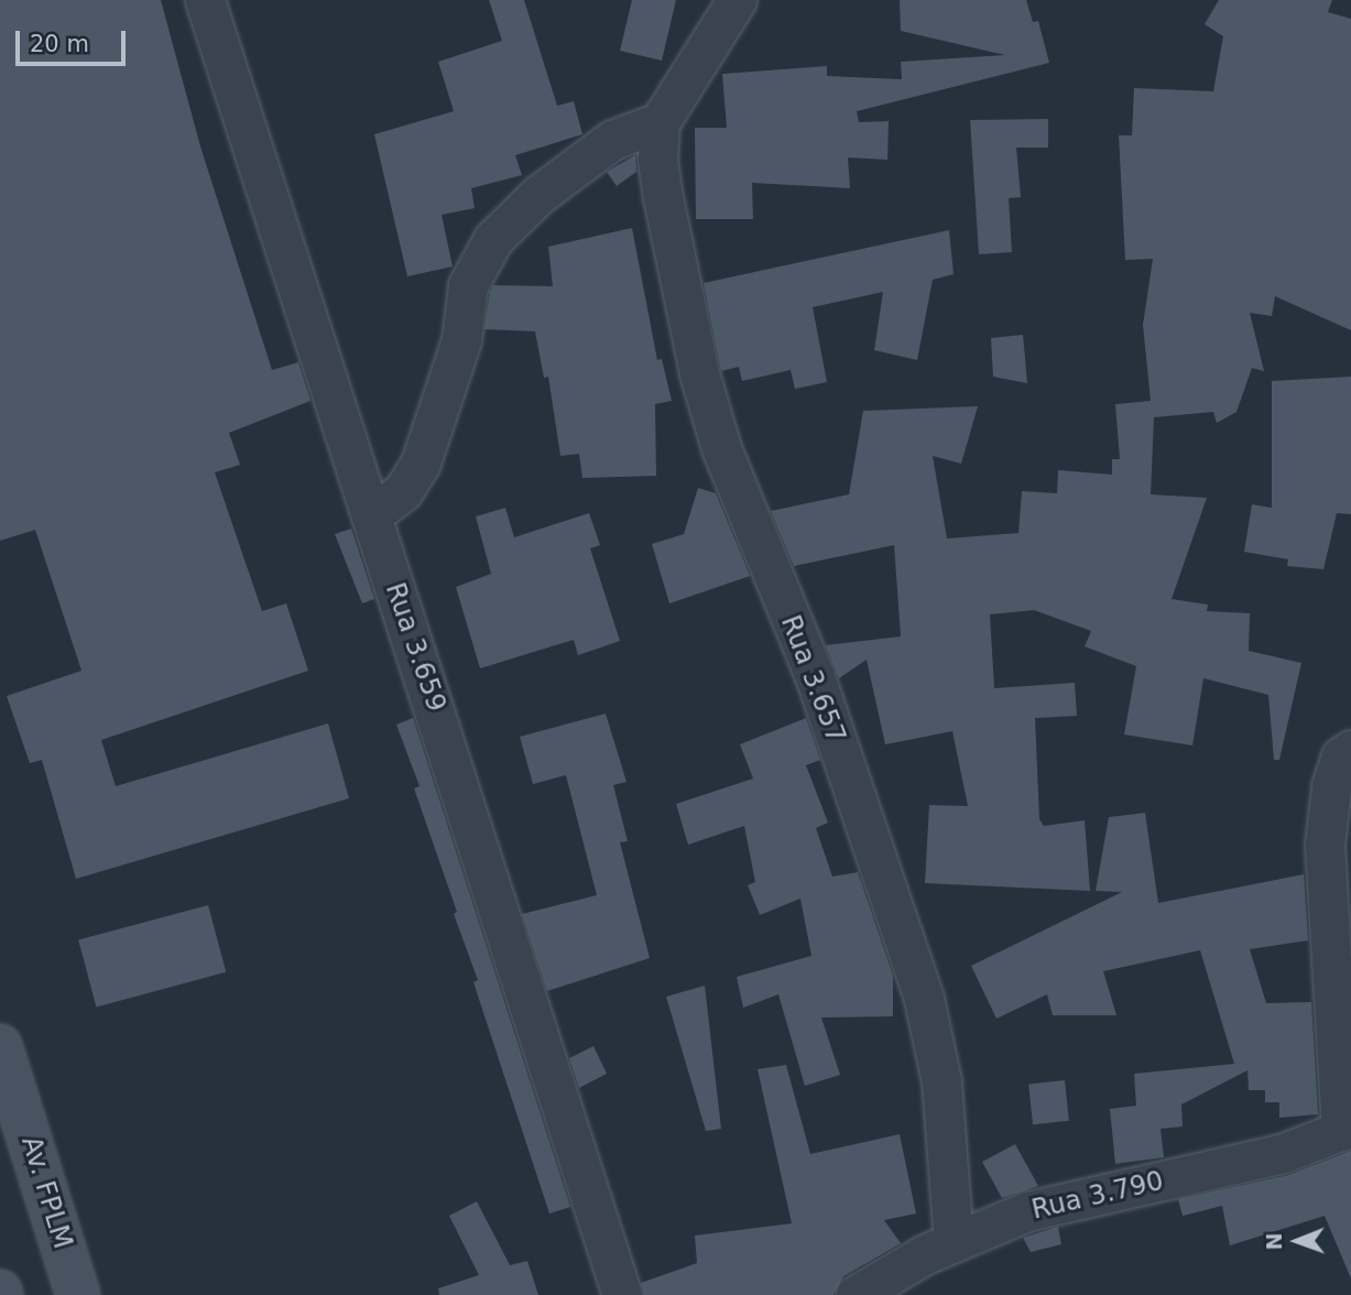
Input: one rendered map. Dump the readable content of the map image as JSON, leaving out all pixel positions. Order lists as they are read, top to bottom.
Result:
{
  "streets": {
    "main road": ["Av. FPLM"],
    "street": ["Rua 3.659", "Rua 3.657", "Rua 3.790"]
  },
  "crossings": [
    ["Rua 3.657", "Rua 3.790"]
  ],
  "scale_bar": "20 m",
  "north": "left"
}
